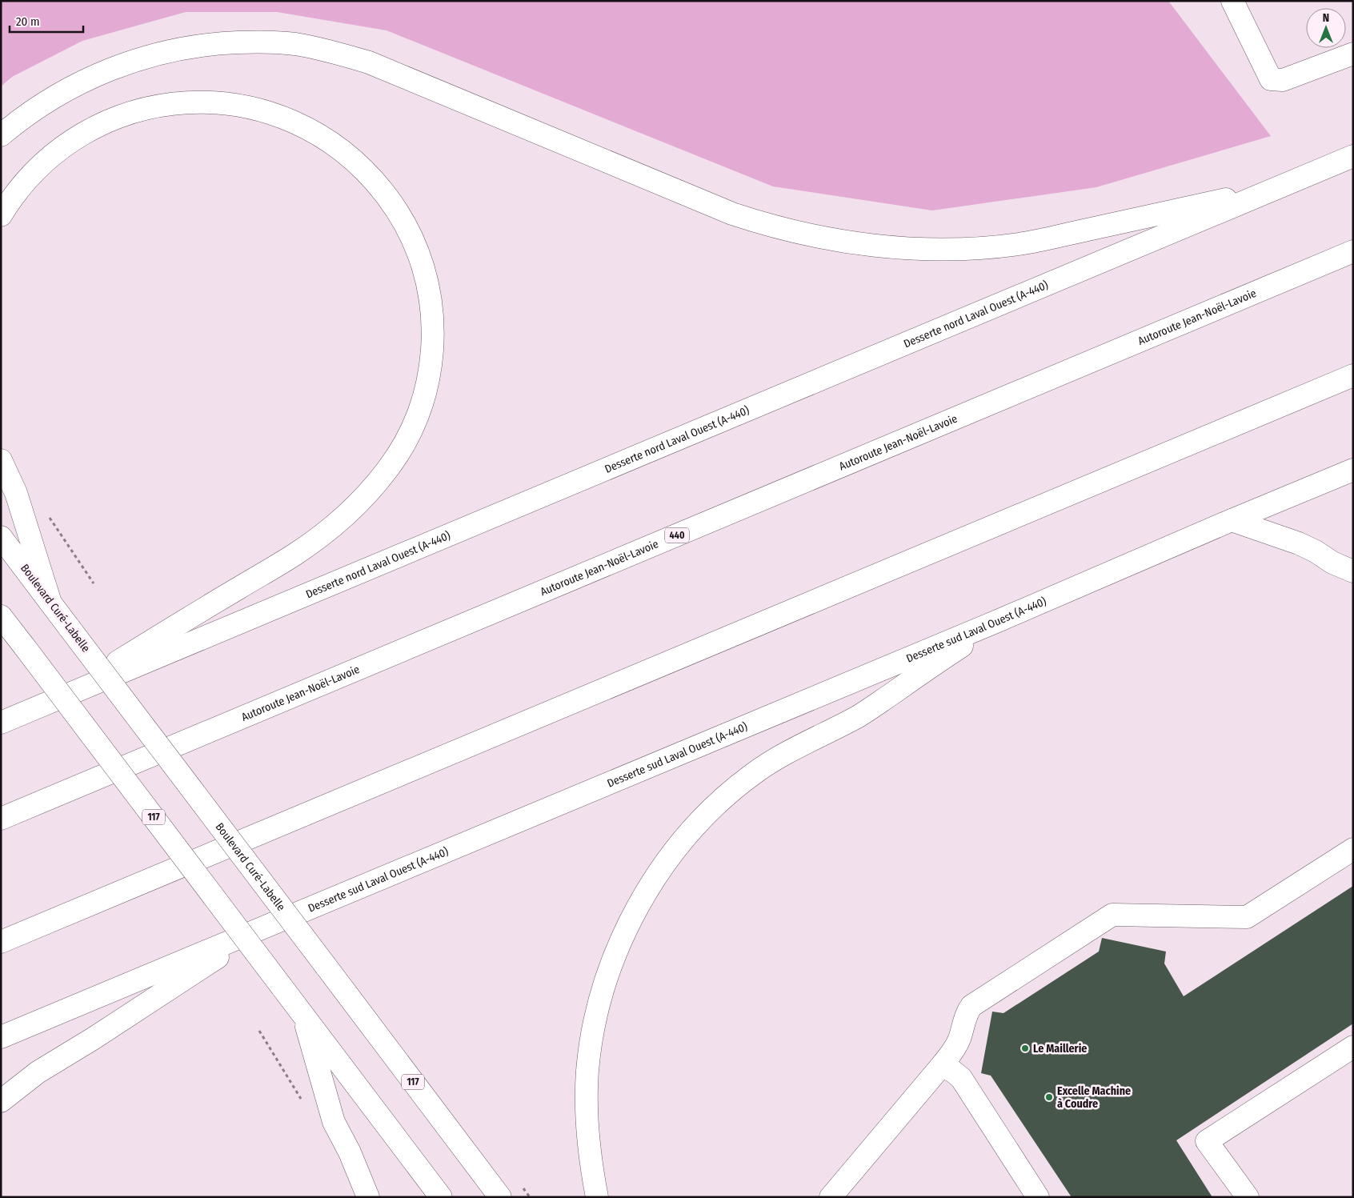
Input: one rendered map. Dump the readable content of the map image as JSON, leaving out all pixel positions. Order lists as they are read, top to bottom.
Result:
{
  "streets": {
    "main road": [
      "Desserte nord Laval Ouest (A-440)",
      "Autoroute Jean-Noël-Lavoie",
      "440",
      "Boulevard Curé-Labelle",
      "Desserte sud Laval Ouest (A-440)",
      "117"
    ]
  },
  "places": ["Le Maillerie", "Excelle Machine à Coudre"],
  "scale_bar": "20 m",
  "north": "top"
}
